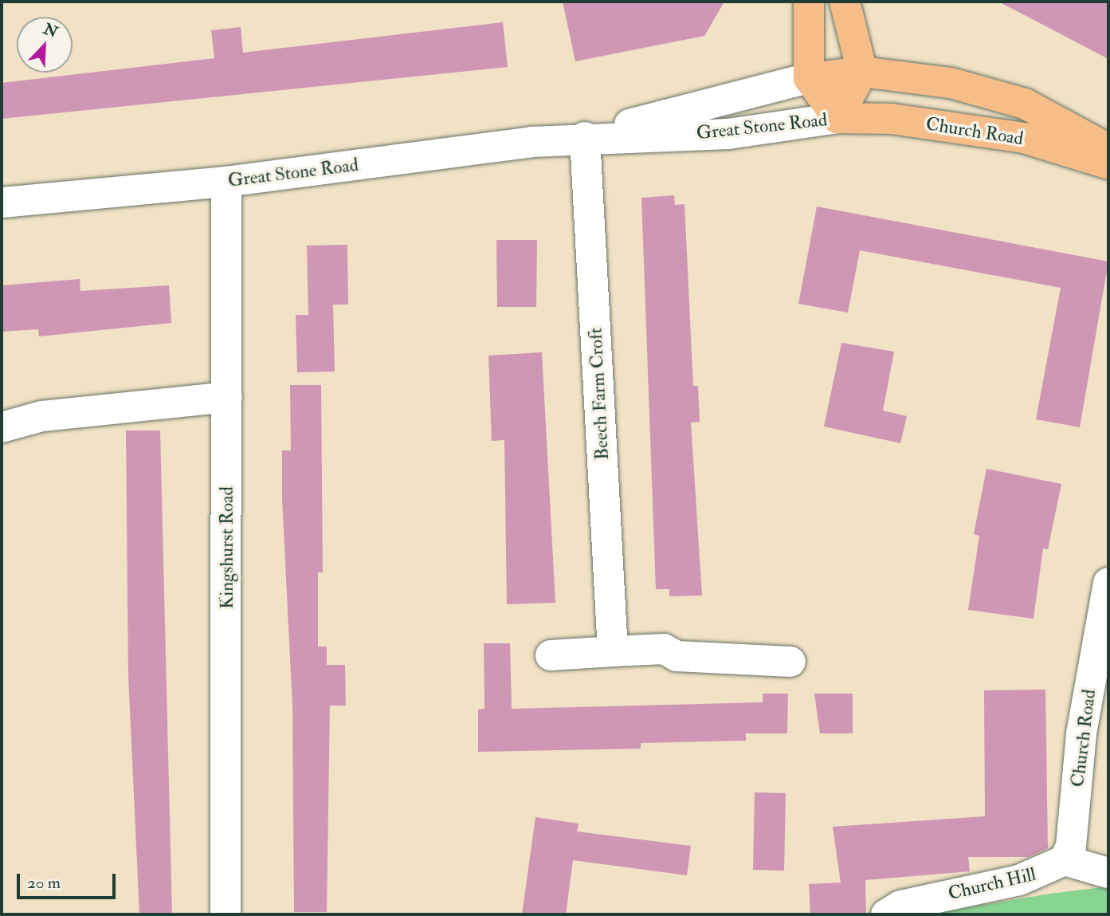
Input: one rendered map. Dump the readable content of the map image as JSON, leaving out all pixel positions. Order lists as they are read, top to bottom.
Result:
{
  "streets": {
    "main road": ["Church Road"],
    "street": [
      "Great Stone Road",
      "Beech Farm Croft",
      "Kingshurst Road",
      "Church Hill"
    ]
  },
  "crossings": [
    ["Great Stone Road", "Church Road"],
    ["Great Stone Road", "Beech Farm Croft"],
    ["Great Stone Road", "Kingshurst Road"],
    ["Church Road", "Church Hill"]
  ],
  "scale_bar": "20 m",
  "north": "top right"
}
